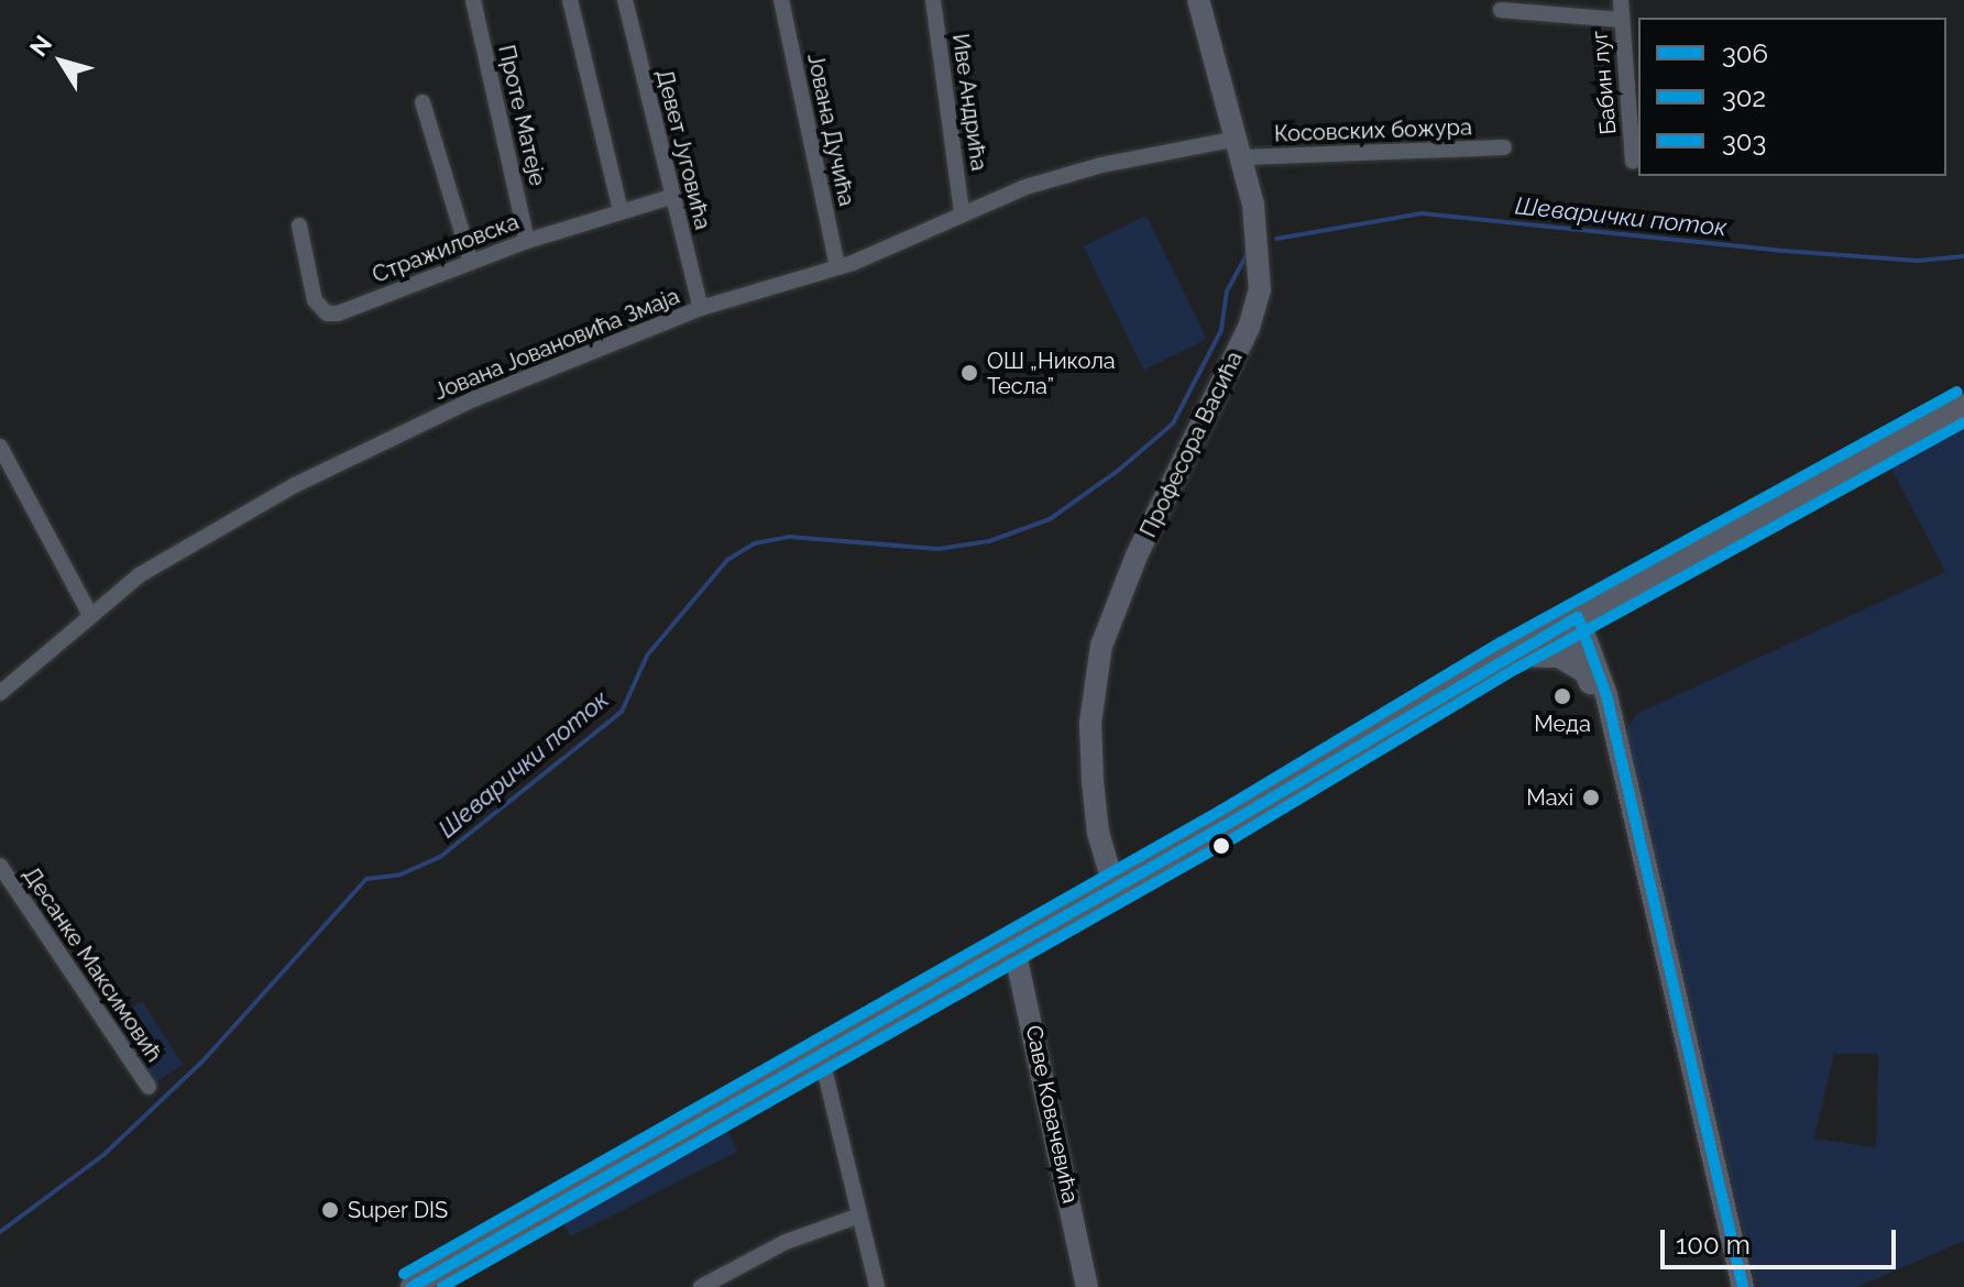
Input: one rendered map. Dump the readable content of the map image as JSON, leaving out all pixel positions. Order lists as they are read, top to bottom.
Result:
{
  "streets": {
    "main road": ["Професора Васића", "Саве Ковачевића"],
    "street": [
      "Бабин луг",
      "Иве Андрића",
      "Проте Матеје",
      "Јована Дучића",
      "Косовских божура",
      "Девет Југовића",
      "Стражиловска",
      "Јована Јовановића Змаја",
      "Десанке Максимовић"
    ]
  },
  "crossings": [
    ["Иве Андрића", "Јована Јовановића Змаја"],
    ["Проте Матеје", "Стражиловска"],
    ["Јована Дучића", "Јована Јовановића Змаја"],
    ["Косовских божура", "Јована Јовановића Змаја"],
    ["Косовских божура", "Професора Васића"],
    ["Девет Југовића", "Стражиловска"],
    ["Девет Југовића", "Јована Јовановића Змаја"],
    ["Јована Јовановића Змаја", "Професора Васића"]
  ],
  "water": ["Шеварички поток"],
  "places": [
    "ОШ „Никола Тесла”",
    "Меда",
    "Maxi",
    "Super DIS"
  ],
  "lines": ["transit line 303", "transit line 302", "transit line 306"],
  "legend": ["306", "302", "303"],
  "scale_bar": "100 m",
  "north": "top left"
}
